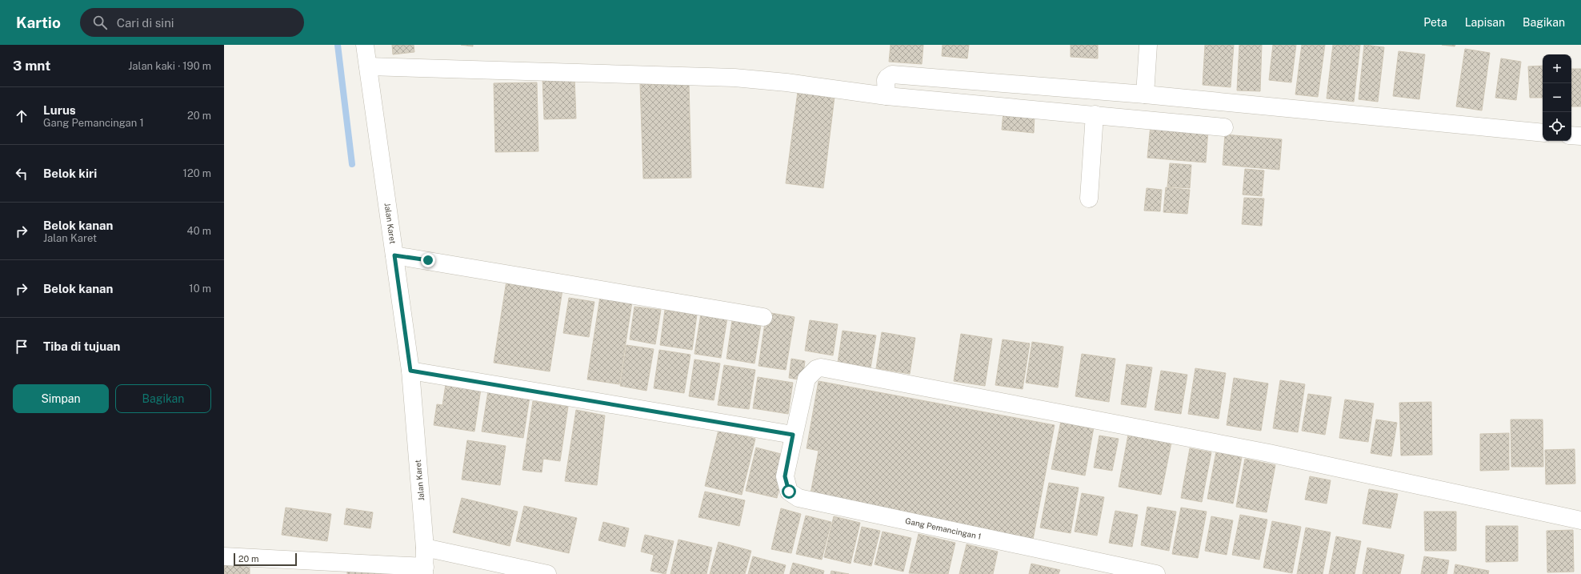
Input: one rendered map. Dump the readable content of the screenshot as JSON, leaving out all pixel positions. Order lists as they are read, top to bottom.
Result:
{
  "streets": {
    "street": ["Jalan Karet", "Gang Pemancingan 1"]
  },
  "scale_bar": "20 m",
  "page": {
    "header": "Kartio",
    "search": "Cari di sini",
    "nav": ["Peta", "Lapisan", "Bagikan"],
    "heading": ["3 mnt", "Jalan kaki · 190 m"],
    "map_buttons": ["+", "−"],
    "list": [
      ["Lurus", "Gang Pemancingan 1", "20 m"],
      ["Belok kiri", "120 m"],
      ["Belok kanan", "Jalan Karet", "40 m"],
      ["Belok kanan", "10 m"],
      "Tiba di tujuan"
    ],
    "buttons": ["Simpan", "Bagikan"],
    "scale": "20 m"
  }
}
